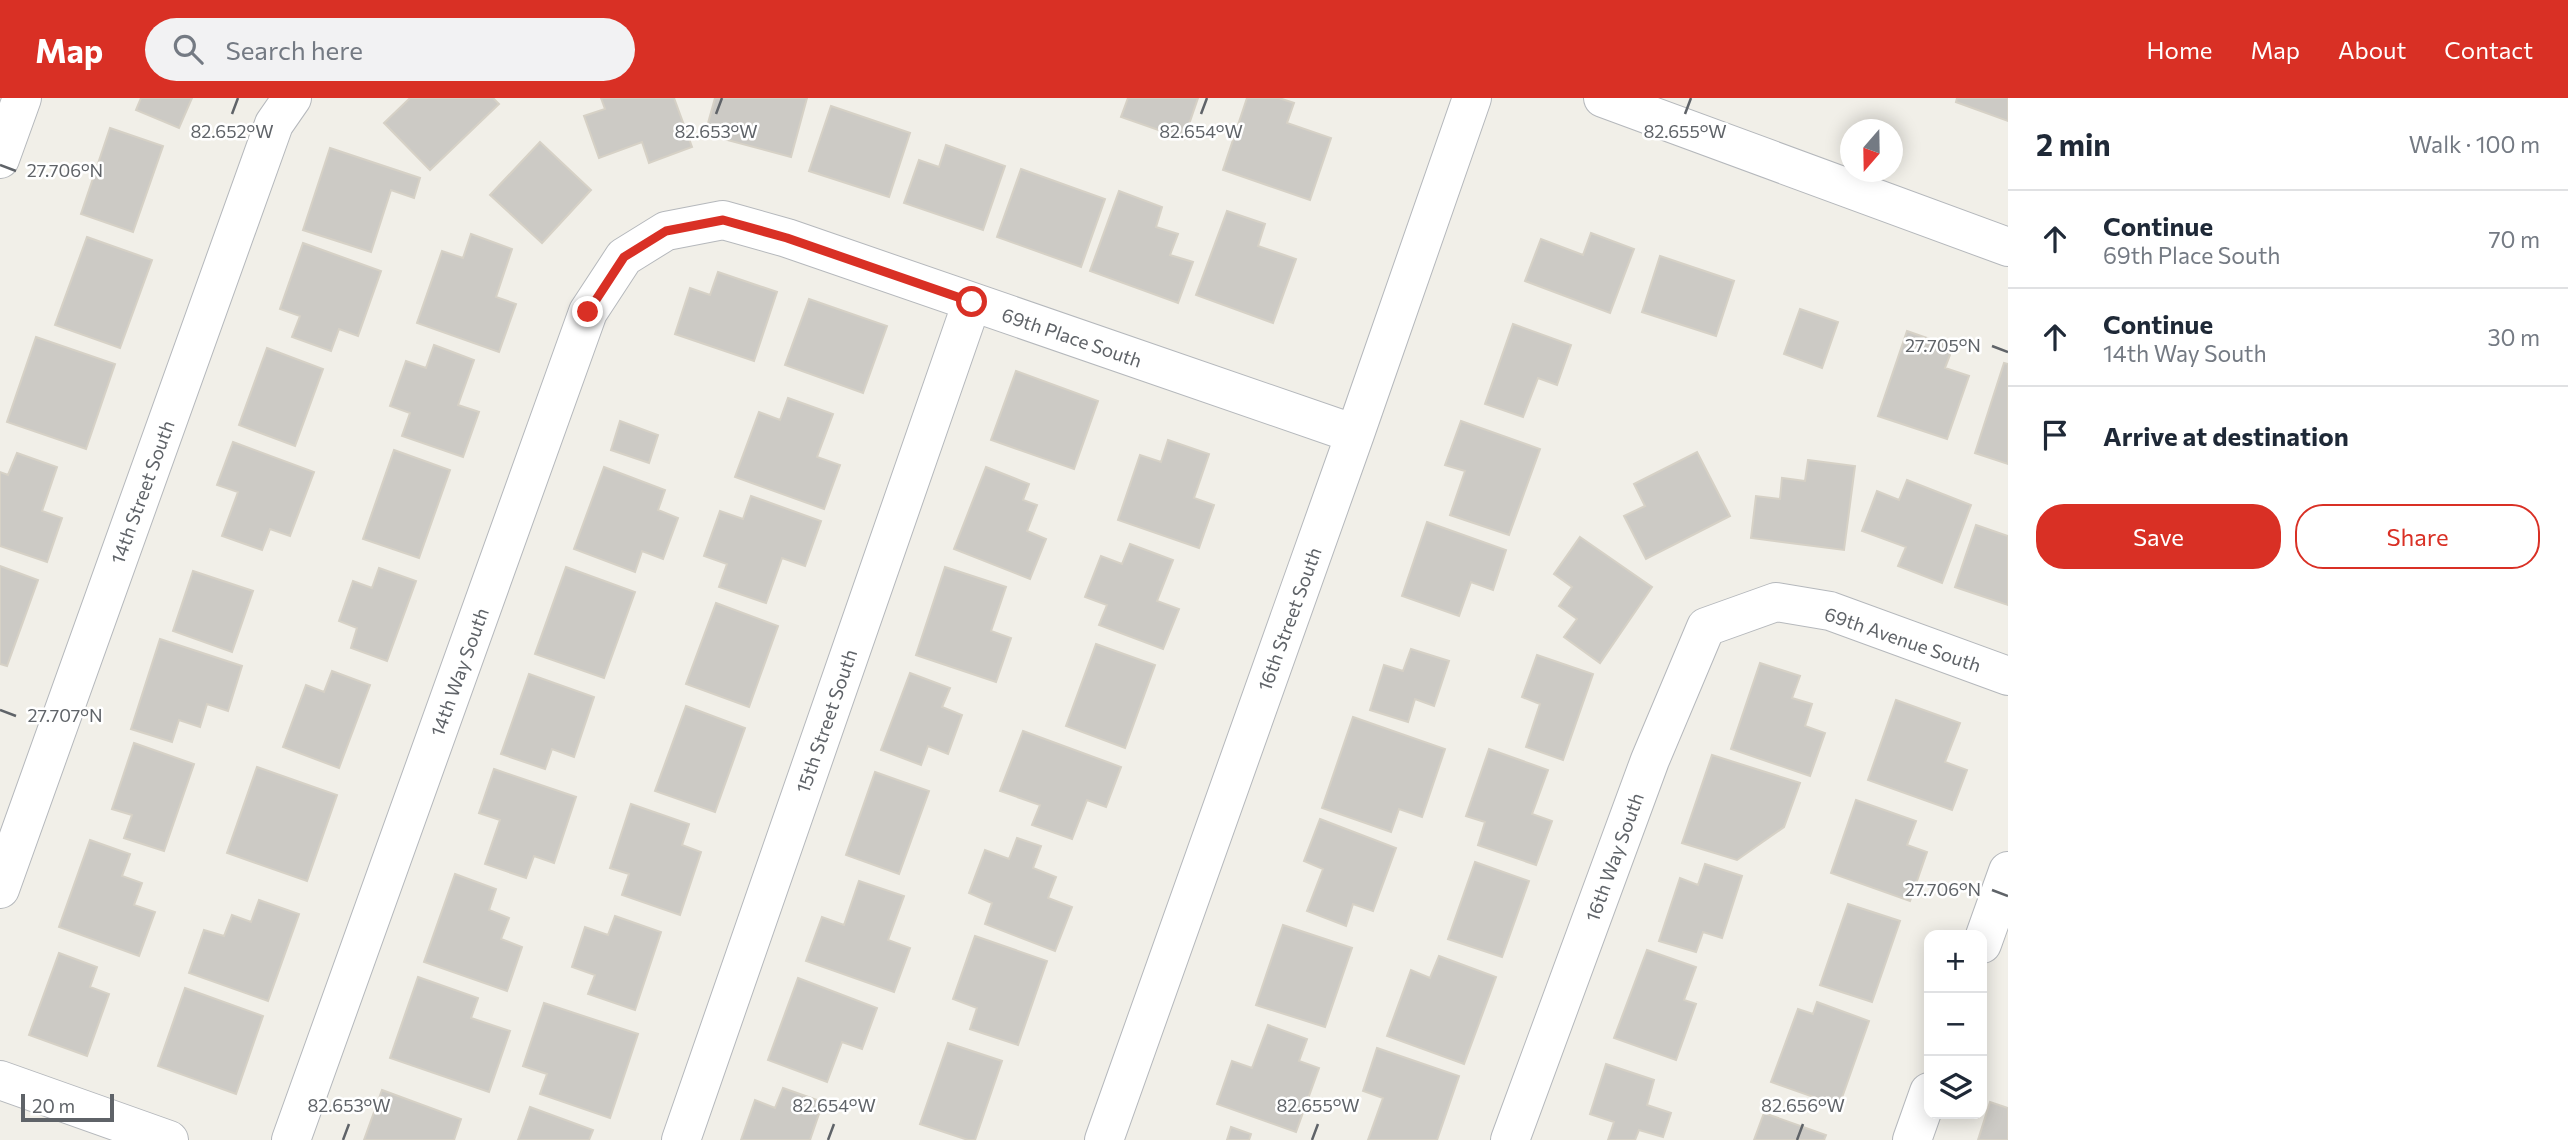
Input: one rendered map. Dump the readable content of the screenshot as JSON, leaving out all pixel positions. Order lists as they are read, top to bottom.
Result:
{
  "streets": {
    "street": [
      "69th Place South",
      "14th Street South",
      "16th Street South",
      "69th Avenue South",
      "14th Way South",
      "15th Street South",
      "16th Way South"
    ]
  },
  "crossings": [
    ["69th Place South", "16th Street South"],
    ["69th Place South", "14th Way South"],
    ["69th Place South", "15th Street South"],
    ["69th Avenue South", "16th Way South"]
  ],
  "scale_bar": "20 m",
  "north": "bottom",
  "page": {
    "header": "Map",
    "search": "Search here",
    "nav": [
      "Home",
      "Map",
      "About",
      "Contact"
    ],
    "heading": ["2 min", "Walk · 100 m"],
    "list": [
      ["Continue", "69th Place South", "70 m"],
      ["Continue", "14th Way South", "30 m"],
      "Arrive at destination"
    ],
    "buttons": ["Save", "Share"],
    "map_buttons": ["+", "−"],
    "scale": "20 m"
  },
  "coordinates": [
    "82.652°W",
    "82.653°W",
    "82.654°W",
    "82.655°W",
    "27.706°N",
    "27.705°N",
    "27.707°N",
    "82.656°W"
  ]
}
